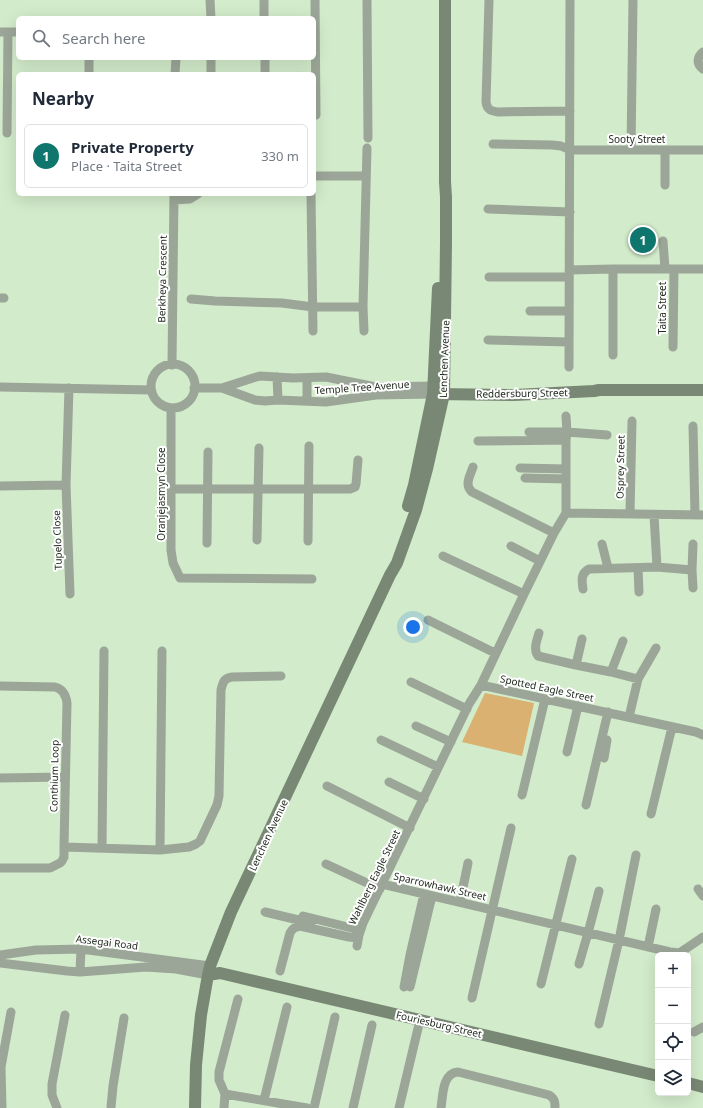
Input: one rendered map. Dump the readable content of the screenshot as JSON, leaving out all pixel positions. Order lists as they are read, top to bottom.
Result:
{
  "streets": {
    "main road": ["Lenchen Avenue", "Reddersburg Street", "Fouriesburg Street"],
    "street": [
      "Sooty Street",
      "Berkheya Crescent",
      "Taita Street",
      "Temple Tree Avenue",
      "Osprey Street",
      "Oranjejasmyn Close",
      "Tupelo Close",
      "Spotted Eagle Street",
      "Conthium Loop",
      "Wahlberg Eagle Street",
      "Sparrowhawk Street",
      "Assegai Road"
    ]
  },
  "crossings": [
    ["Berkheya Crescent", "Temple Tree Avenue"],
    ["Berkheya Crescent", "Oranjejasmyn Close"],
    ["Lenchen Avenue", "Temple Tree Avenue"],
    ["Lenchen Avenue", "Reddersburg Street"],
    ["Lenchen Avenue", "Assegai Road"],
    ["Lenchen Avenue", "Fouriesburg Street"],
    ["Temple Tree Avenue", "Reddersburg Street"],
    ["Temple Tree Avenue", "Oranjejasmyn Close"],
    ["Spotted Eagle Street", "Wahlberg Eagle Street"],
    ["Wahlberg Eagle Street", "Sparrowhawk Street"],
    ["Assegai Road", "Fouriesburg Street"]
  ],
  "page": {
    "search": "Search here",
    "heading": "Nearby",
    "list": [
      {
        "mark": "1",
        "name": "Private Property",
        "note": "Place · Taita Street",
        "value": "330 m"
      }
    ],
    "pins": "1",
    "map_buttons": ["+", "−"]
  }
}
